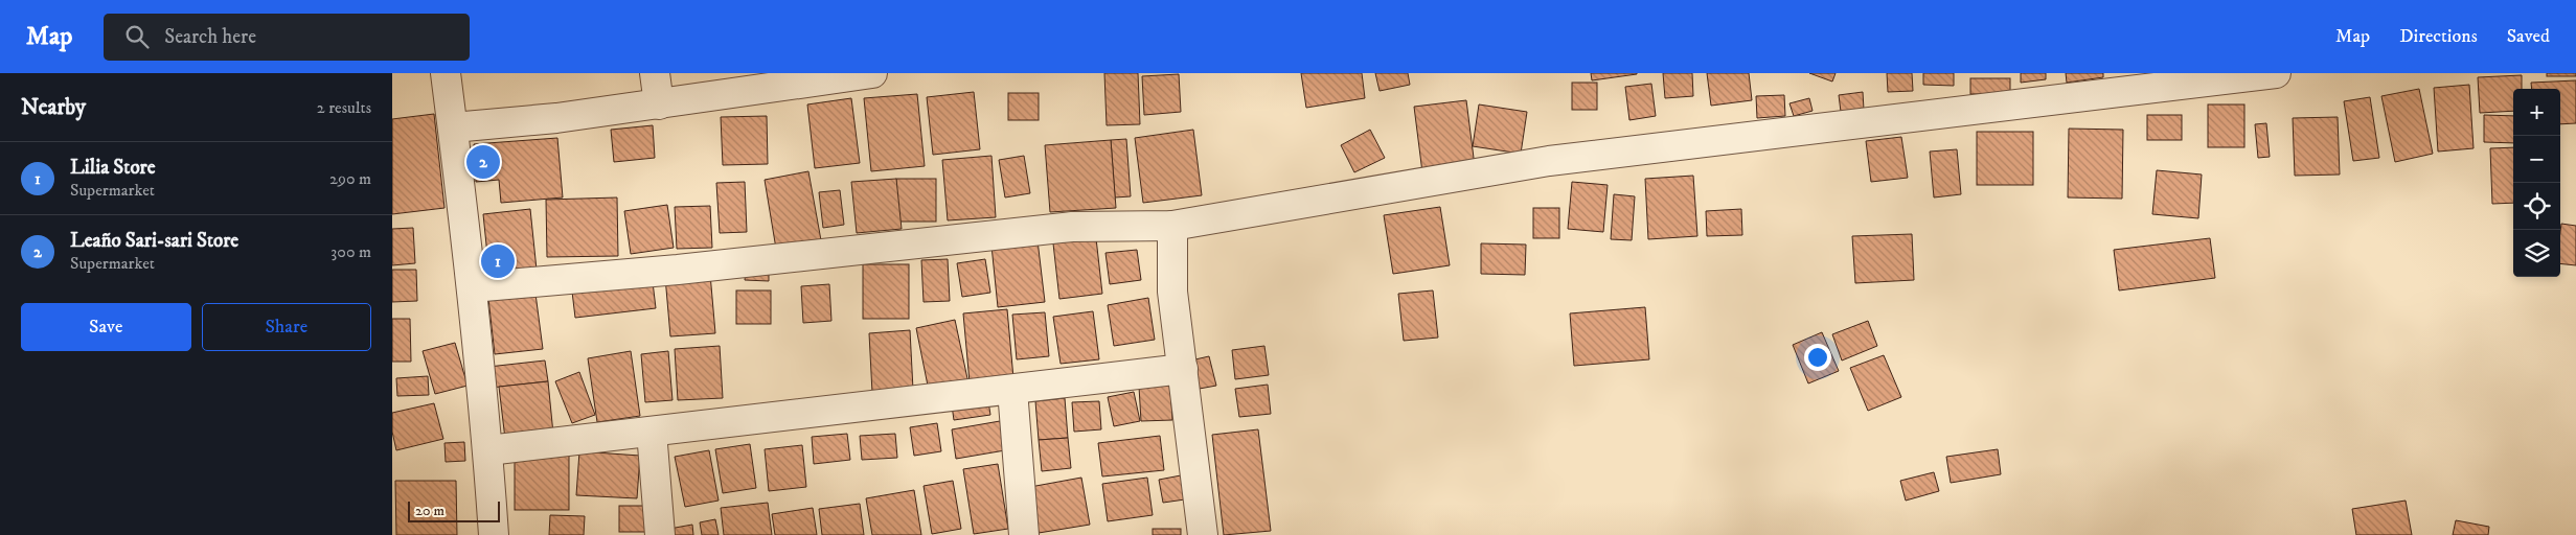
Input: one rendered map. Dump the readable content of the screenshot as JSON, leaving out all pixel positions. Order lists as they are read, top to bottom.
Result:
{
  "scale_bar": "20 m",
  "page": {
    "header": "Map",
    "search": "Search here",
    "nav": ["Map", "Directions", "Saved"],
    "heading": ["Nearby", "2 results"],
    "map_buttons": ["+", "−"],
    "list": [
      {
        "mark": "1",
        "name": "Lilia Store",
        "note": "Supermarket",
        "value": "290 m"
      },
      {
        "mark": "2",
        "name": "Leaño Sari-sari Store",
        "note": "Supermarket",
        "value": "300 m"
      }
    ],
    "pins": ["2", "1"],
    "buttons": ["Save", "Share"],
    "scale": "20 m"
  }
}
